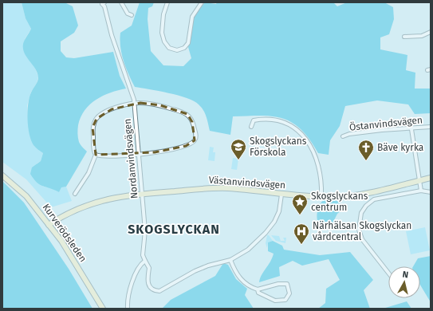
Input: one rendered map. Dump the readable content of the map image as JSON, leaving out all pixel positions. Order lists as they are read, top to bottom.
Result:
{
  "streets": {
    "street": [
      "Östanvindsvägen",
      "Nordanvindsvägen",
      "Västanvindsvägen",
      "Kurverödsleden"
    ]
  },
  "crossings": [
    ["Nordanvindsvägen", "Västanvindsvägen"],
    ["Västanvindsvägen", "Kurverödsleden"]
  ],
  "districts": ["SKOGSLYCKAN"],
  "places": {
    "school or university": ["Skogslyckans Förskola"],
    "church": ["Bäve kyrka"],
    "place": ["Skogslyckans centrum"],
    "hospital": ["Närhälsan Skogslyckan vårdcentral"]
  },
  "north": "top"
}
